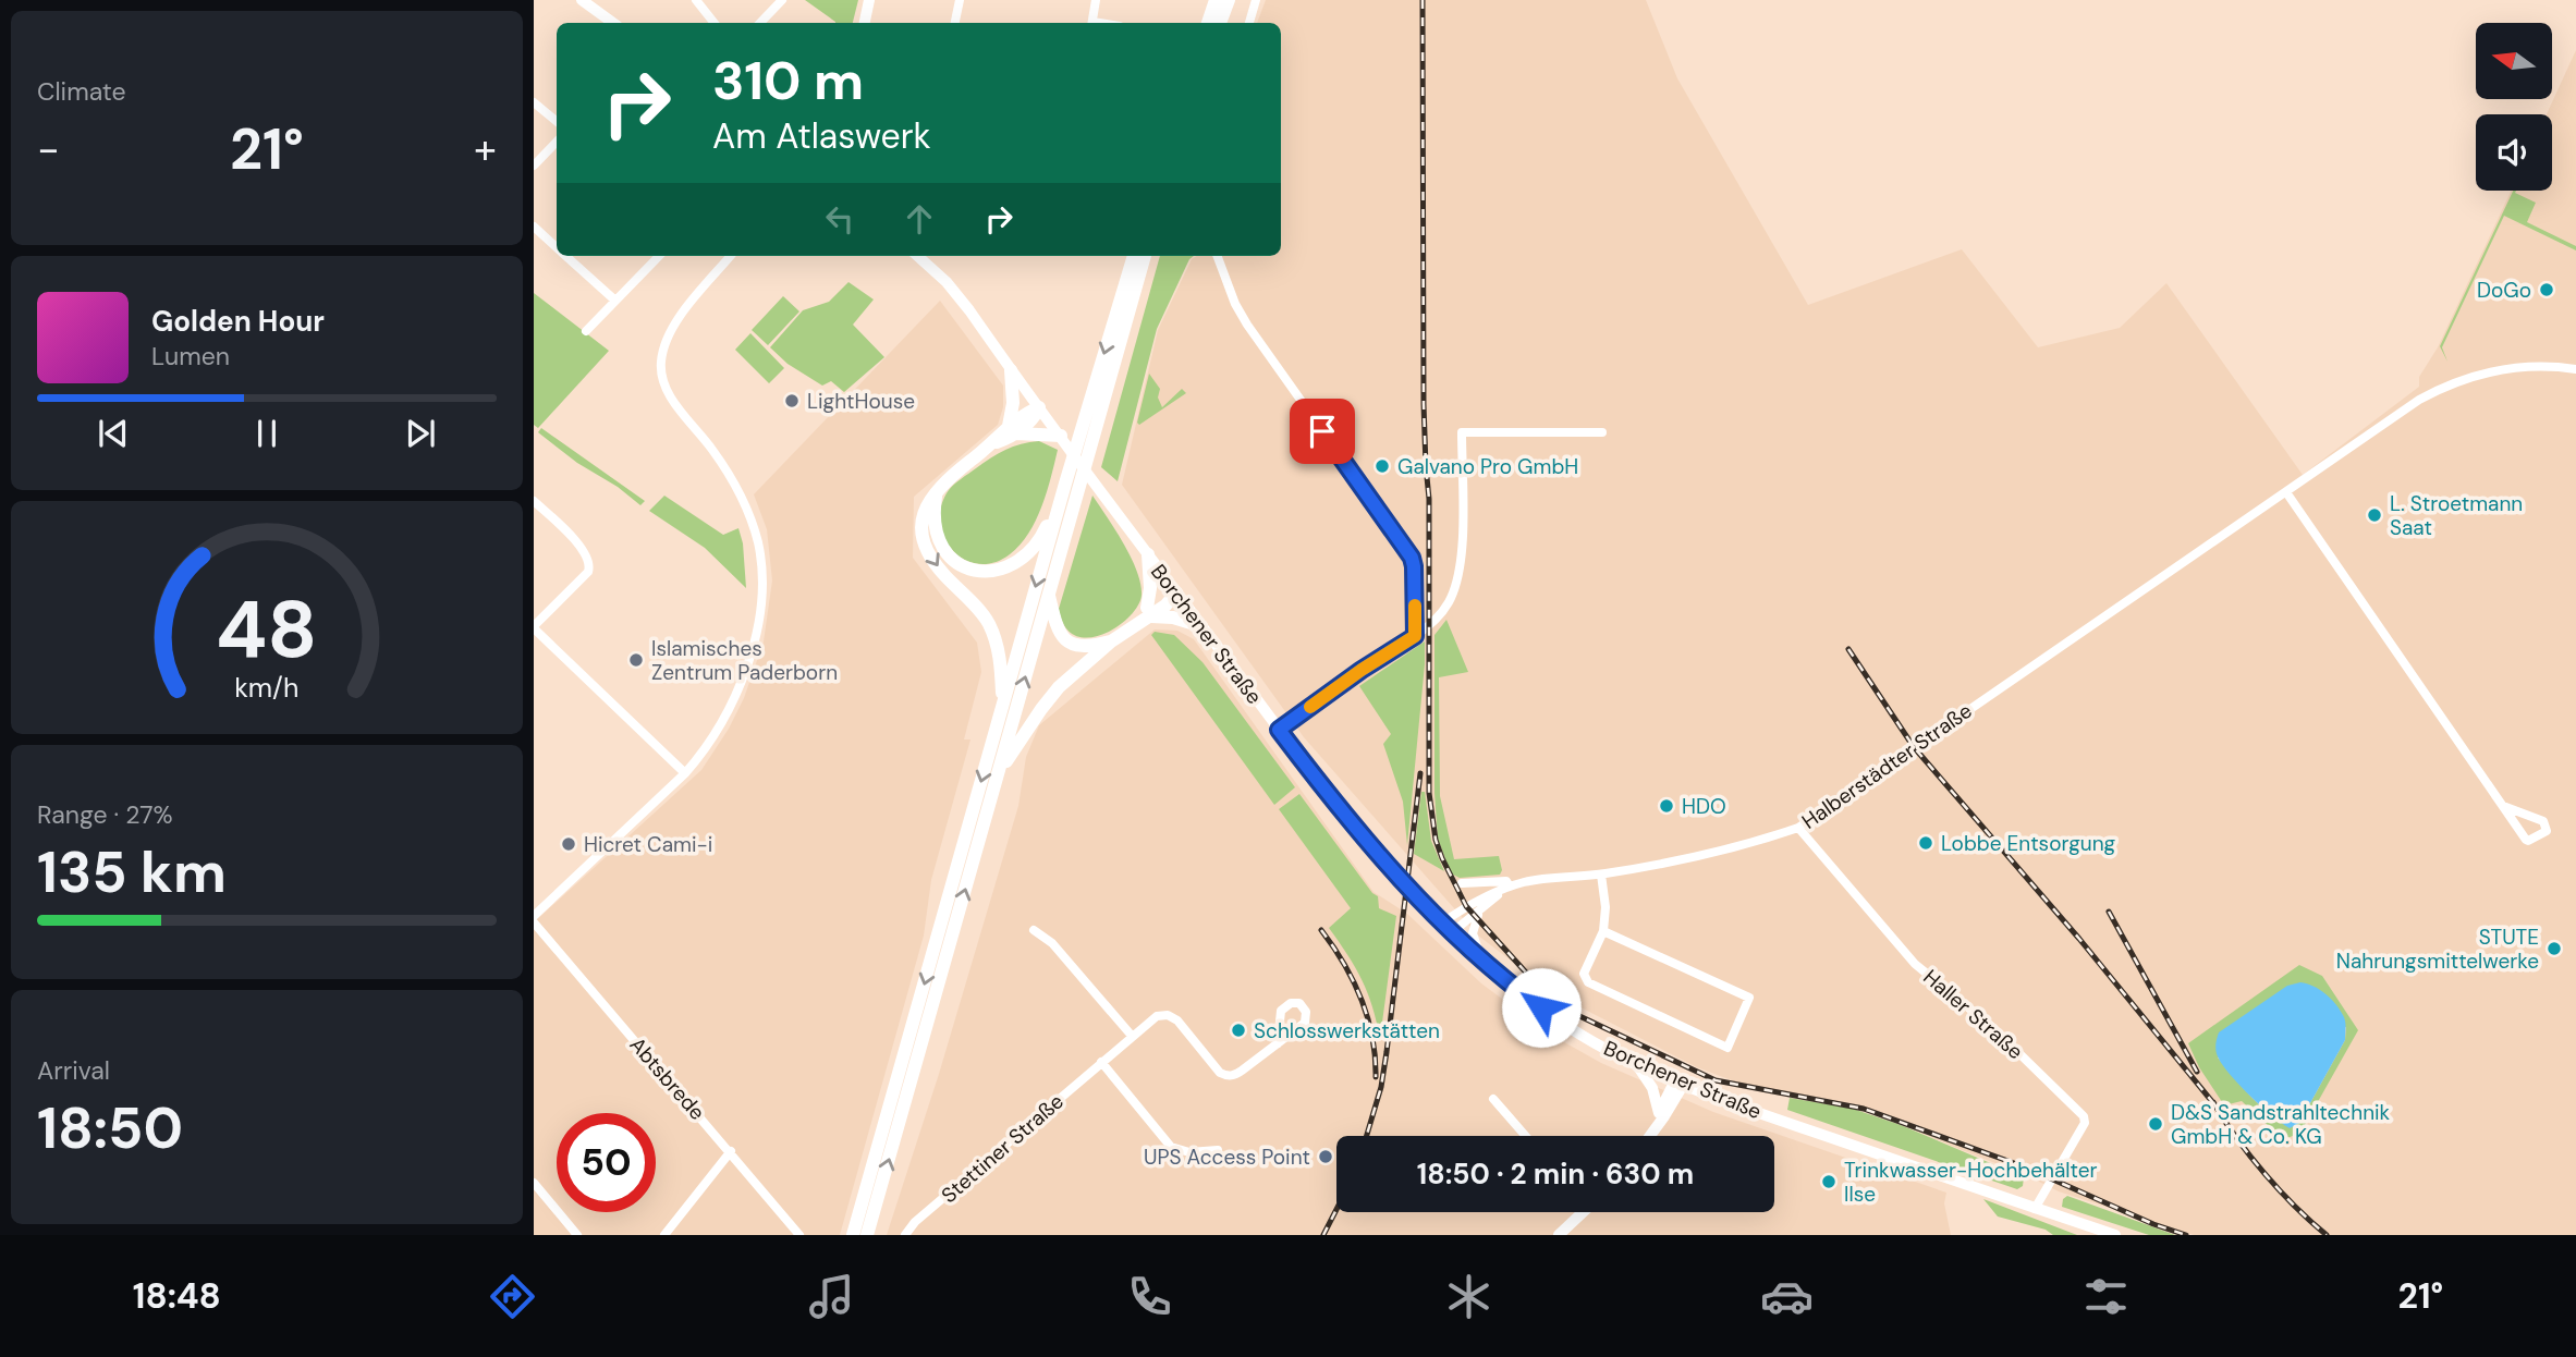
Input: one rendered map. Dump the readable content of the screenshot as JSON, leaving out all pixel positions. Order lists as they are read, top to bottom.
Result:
{
  "streets": {
    "main road": ["Borchener Straße"],
    "street": [
      "Halberstädter Straße",
      "Haller Straße",
      "Abtsbrede",
      "Stettiner Straße"
    ]
  },
  "crossings": [
    ["Borchener Straße", "Halberstädter Straße"],
    ["Borchener Straße", "Haller Straße"],
    ["Halberstädter Straße", "Haller Straße"]
  ],
  "places": [
    "DoGo",
    "LightHouse",
    "Galvano Pro GmbH",
    "L. Stroetmann Saat",
    "Islamisches Zentrum Paderborn",
    "HDO",
    "Lobbe Entsorgung",
    "Hicret Cami-i",
    "STUTE Nahrungsmittelwerke",
    "Schlosswerkstätten",
    "D&S Sandstrahltechnik GmbH & Co. KG",
    "UPS Access Point",
    "Trinkwasser-Hochbehälter Ilse"
  ],
  "north": "left",
  "page": {
    "tile": [
      "Climate",
      ["Range · 27%", "135 km"],
      ["Arrival", "18:50"]
    ],
    "turn": ["310 m", "Am Atlaswerk"],
    "heat": ["−", "21°", "+"],
    "song": ["Golden Hour", "Lumen"],
    "limit": "50",
    "trip": "18:50 · 2 min · 630 m",
    "tabs": ["18:48", "21°"],
    "gauge": ["48", "km/h"]
  }
}
